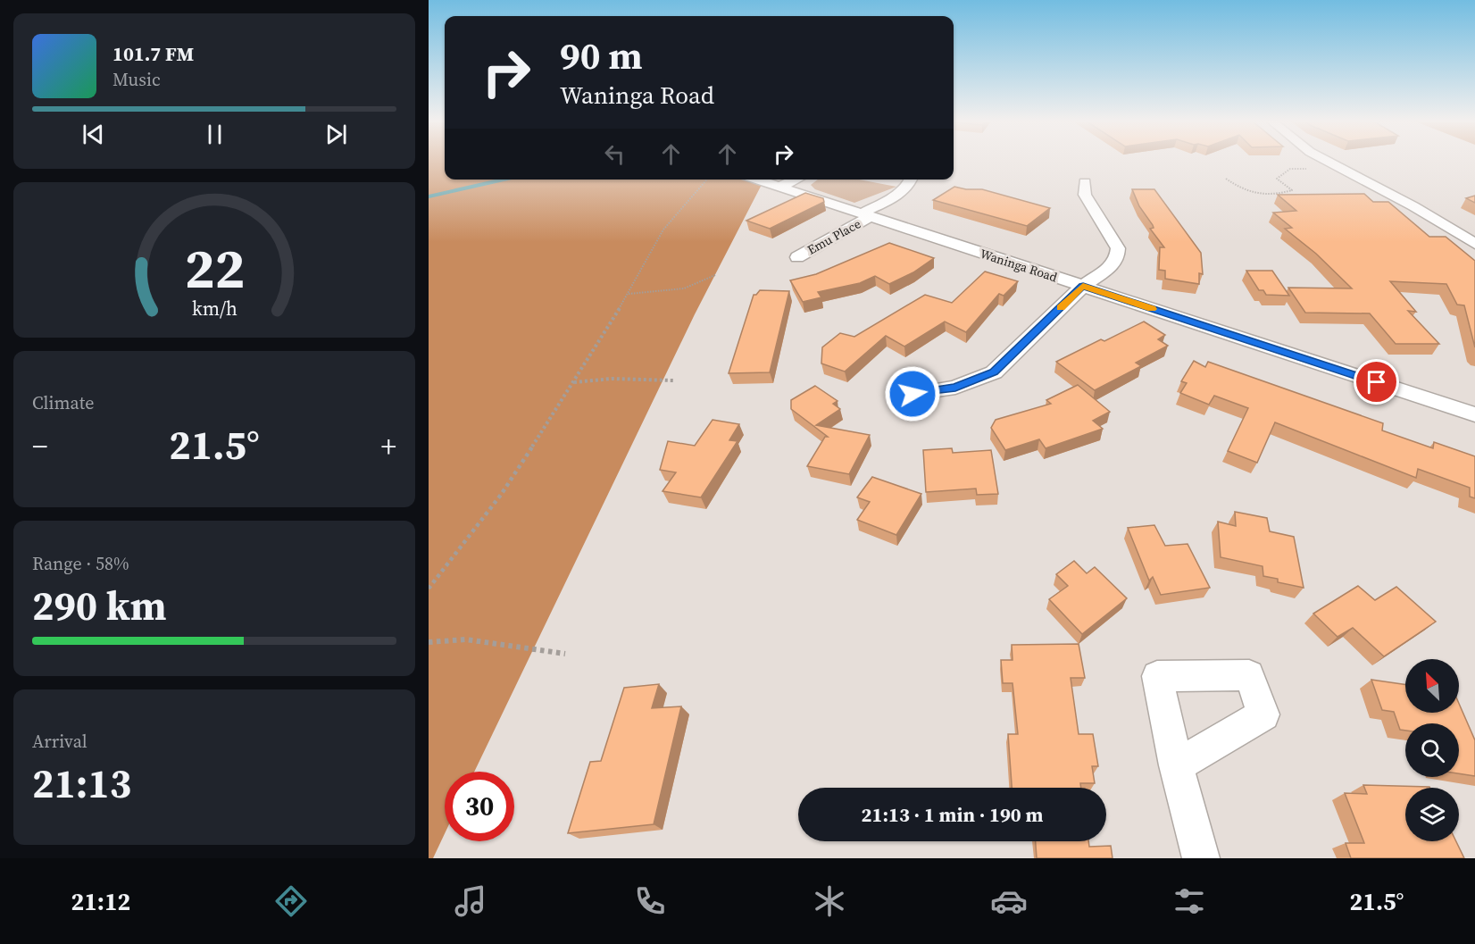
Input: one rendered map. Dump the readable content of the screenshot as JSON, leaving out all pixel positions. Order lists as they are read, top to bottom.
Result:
{
  "streets": {
    "street": ["Emu Place", "Waninga Road"]
  },
  "crossings": [
    ["Emu Place", "Waninga Road"]
  ],
  "north": "top left",
  "page": {
    "turn": ["90 m", "Waninga Road"],
    "song": ["101.7 FM", "Music"],
    "tile": [
      "Climate",
      ["Range · 58%", "290 km"],
      ["Arrival", "21:13"]
    ],
    "heat": ["−", "21.5°", "+"],
    "limit": "30",
    "trip": "21:13 · 1 min · 190 m",
    "tabs": ["21:12", "21.5°"],
    "gauge": ["22", "km/h"]
  }
}
